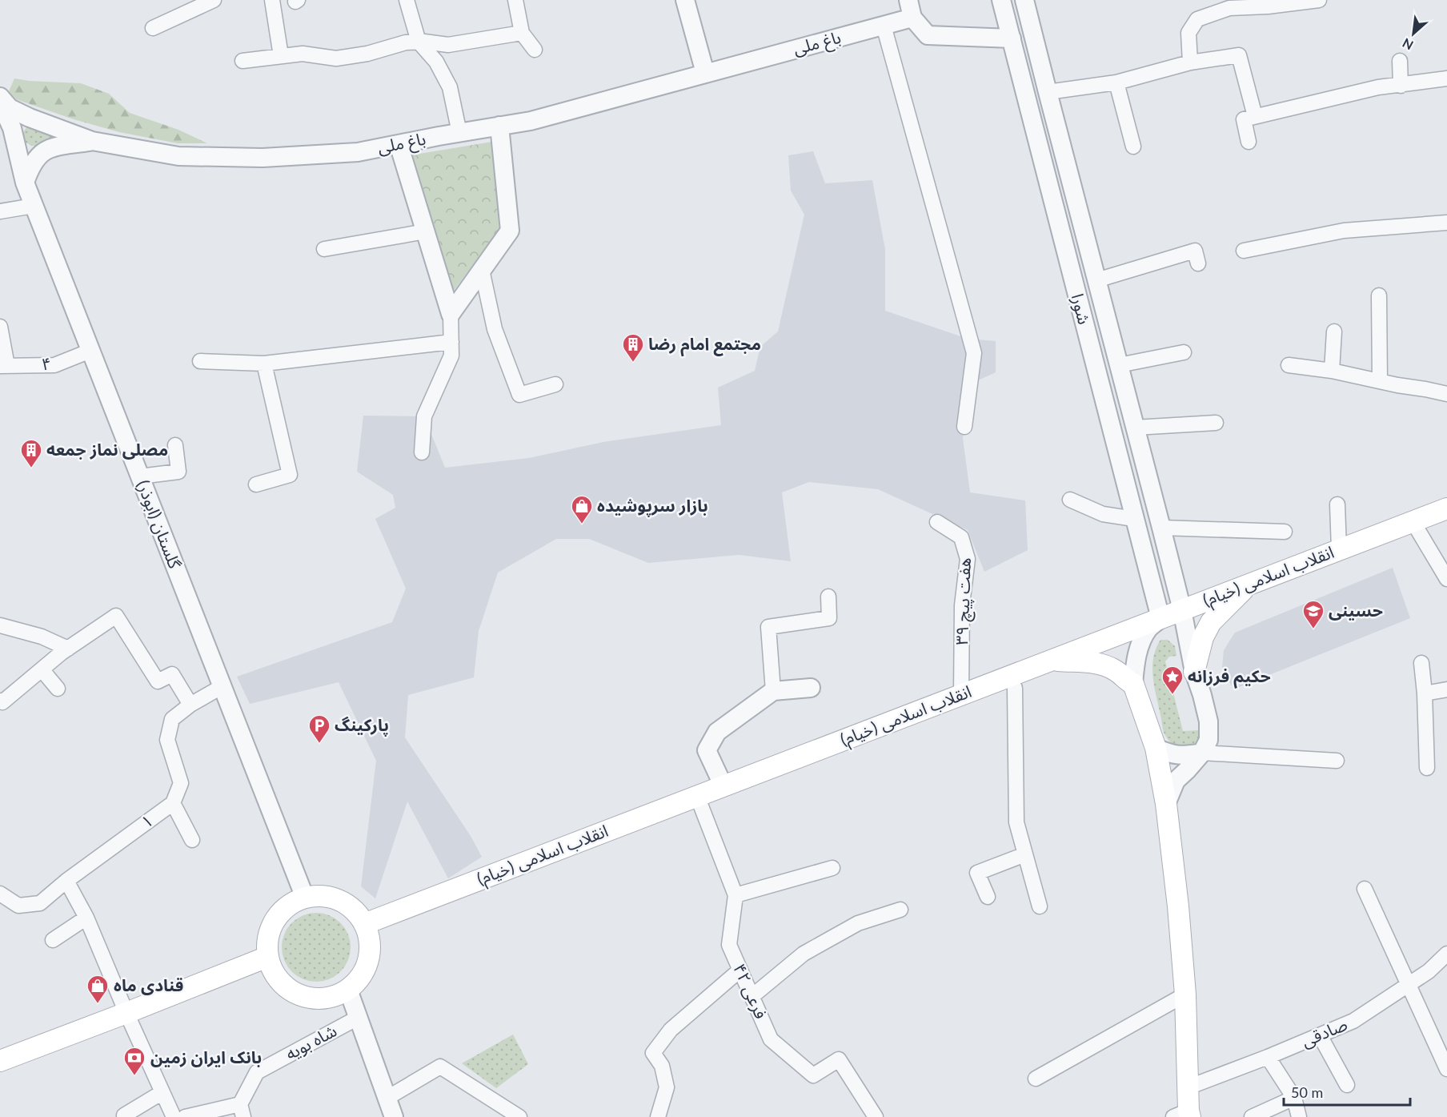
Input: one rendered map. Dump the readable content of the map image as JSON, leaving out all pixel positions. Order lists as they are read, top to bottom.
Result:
{
  "streets": {
    "main road": ["انقلاب اسلامی (خیام)"],
    "street": [
      "باغ ملی",
      "شورا",
      "۴",
      "گلستان (ابوذر)",
      "هفت پیچ ۳۹",
      "۱",
      "فرعی ۴۲",
      "صادقی",
      "شاه بویه"
    ]
  },
  "crossings": [
    ["شورا", "انقلاب اسلامی (خیام)"],
    ["۴", "گلستان (ابوذر)"],
    ["گلستان (ابوذر)", "انقلاب اسلامی (خیام)"],
    ["انقلاب اسلامی (خیام)", "هفت پیچ ۳۹"],
    ["انقلاب اسلامی (خیام)", "فرعی ۴۲"]
  ],
  "places": {
    "building": ["مجتمع امام رضا", "مصلی نماز جمعه"],
    "shop": ["بازار سرپوشیده", "قنادی ماه"],
    "school or university": ["حسینی"],
    "place": ["حکیم فرزانه"],
    "parking": ["پارکینگ"],
    "bank": ["بانک ایران زمین"]
  },
  "scale_bar": "50 m",
  "north": "bottom left"
}
